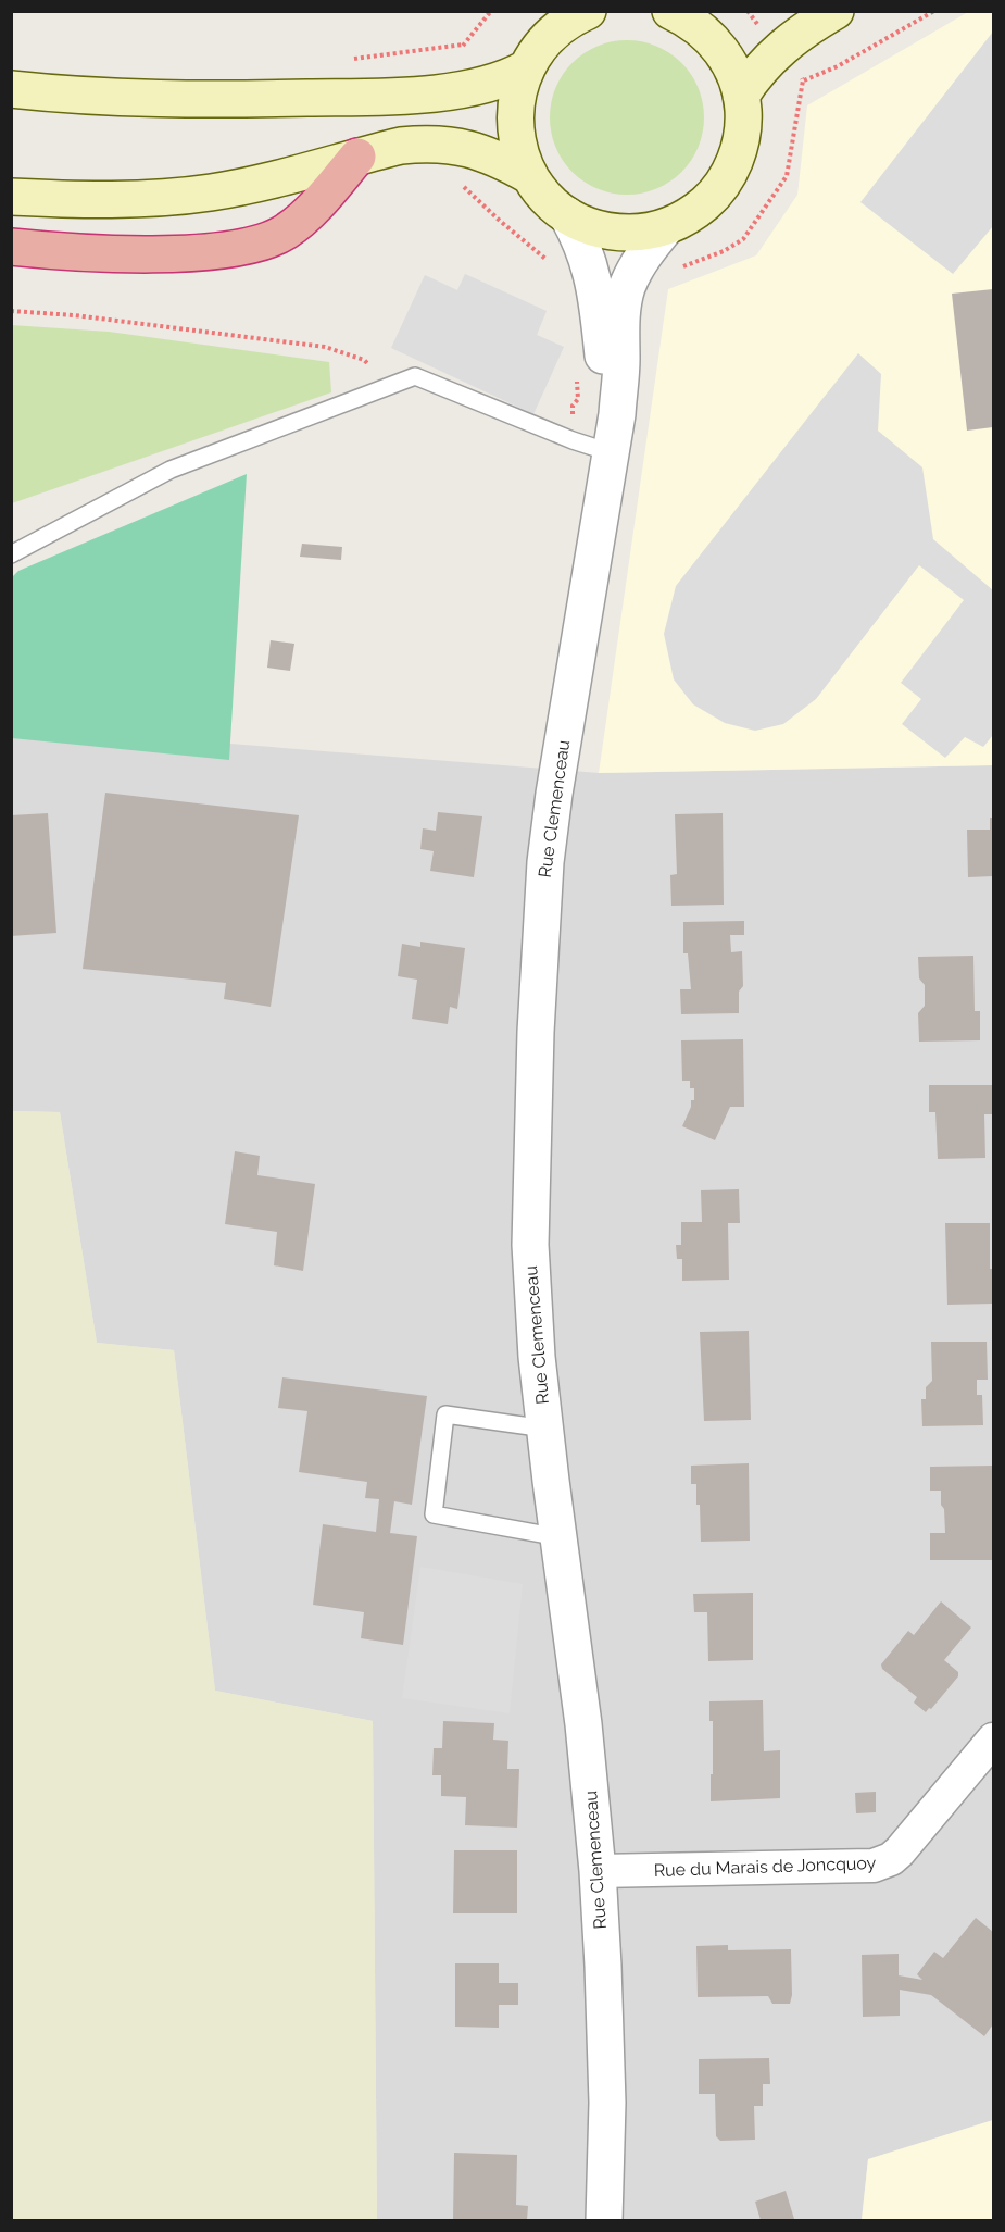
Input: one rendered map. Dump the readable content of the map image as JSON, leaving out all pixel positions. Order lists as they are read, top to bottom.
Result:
{
  "streets": {
    "street": ["Rue Clemenceau", "Rue du Marais de Joncquoy"]
  },
  "crossings": [
    ["Rue Clemenceau", "Rue du Marais de Joncquoy"]
  ]
}
